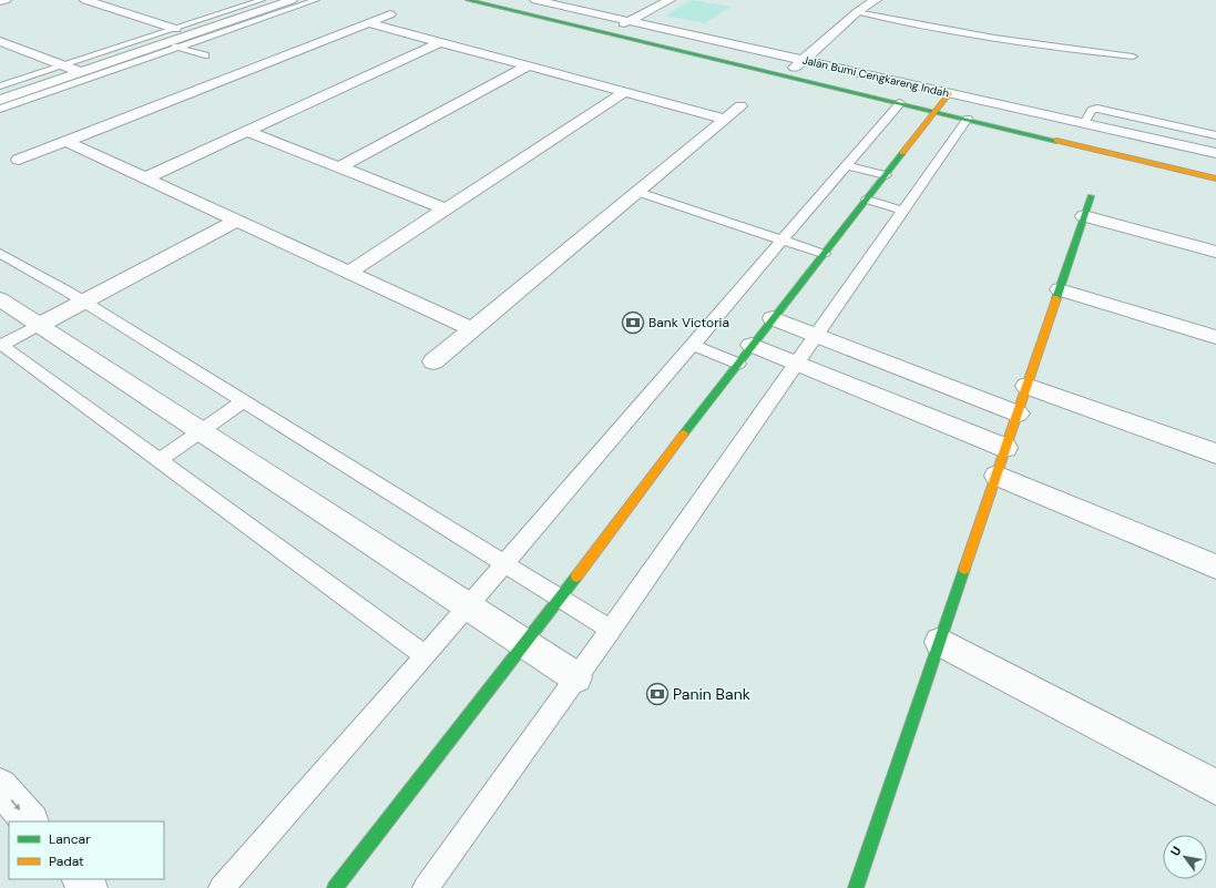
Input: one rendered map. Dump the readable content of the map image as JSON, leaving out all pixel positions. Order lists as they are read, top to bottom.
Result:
{
  "streets": {
    "street": ["Jalan Bumi Cengkareng Indah"]
  },
  "places": {
    "bank": ["Bank Victoria", "Panin Bank"]
  },
  "legend": ["Lancar", "Padat"],
  "north": "top left"
}
